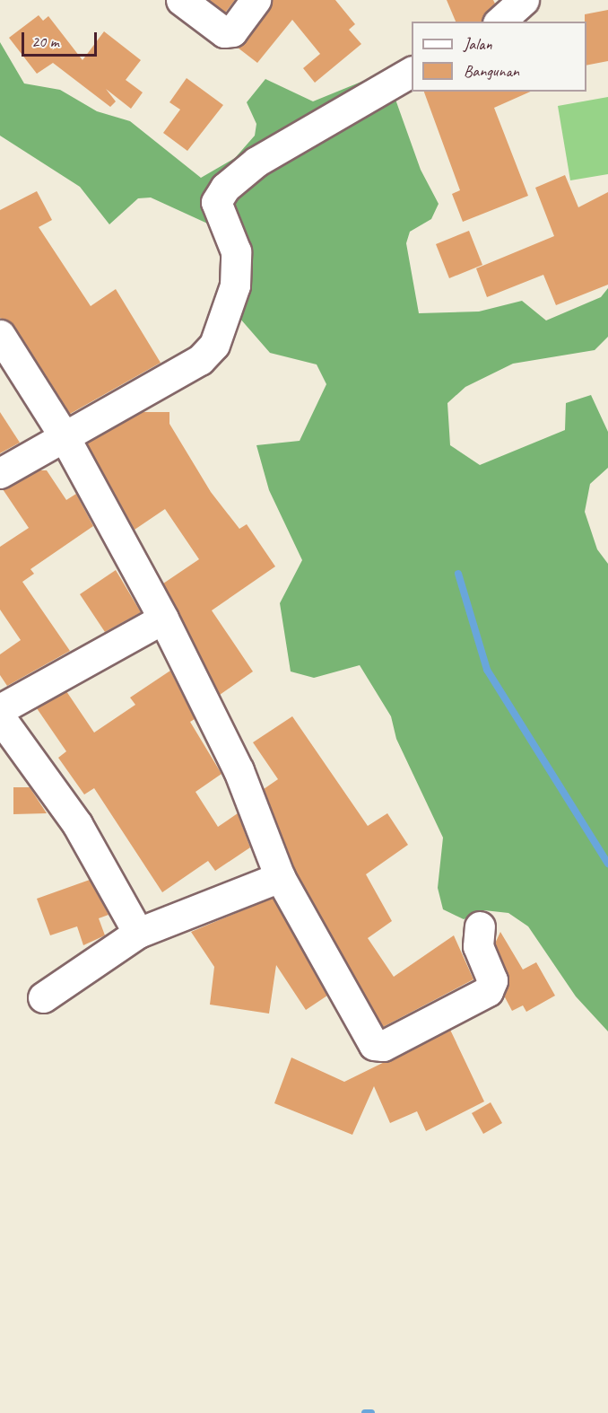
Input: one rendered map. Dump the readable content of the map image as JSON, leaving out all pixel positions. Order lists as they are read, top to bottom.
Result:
{
  "legend": ["Jalan", "Bangunan"],
  "scale_bar": "20 m"
}
